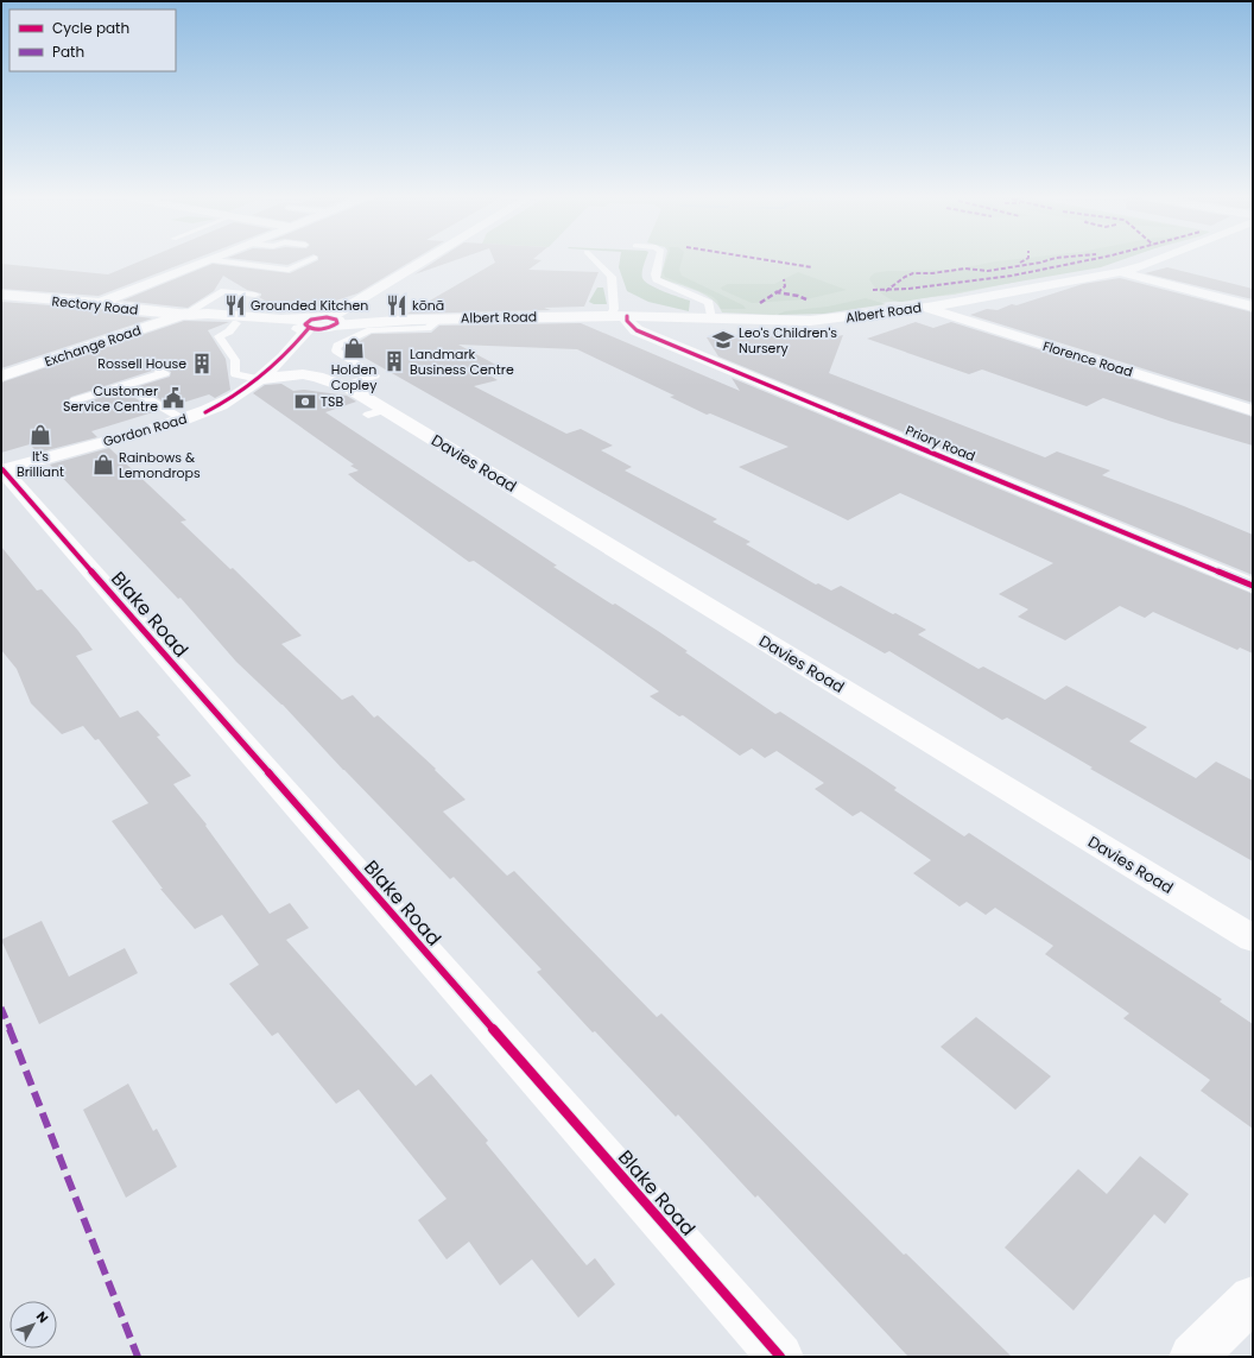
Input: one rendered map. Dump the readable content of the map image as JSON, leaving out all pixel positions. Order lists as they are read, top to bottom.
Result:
{
  "streets": {
    "street": [
      "Rectory Road",
      "Albert Road",
      "Exchange Road",
      "Florence Road",
      "Gordon Road",
      "Priory Road",
      "Davies Road",
      "Blake Road"
    ]
  },
  "crossings": [
    ["Rectory Road", "Albert Road"],
    ["Rectory Road", "Exchange Road"],
    ["Rectory Road", "Gordon Road"],
    ["Albert Road", "Florence Road"],
    ["Albert Road", "Gordon Road"],
    ["Albert Road", "Priory Road"],
    ["Gordon Road", "Davies Road"],
    ["Gordon Road", "Blake Road"]
  ],
  "places": {
    "restaurant": ["Grounded Kitchen", "kōnā"],
    "school or university": ["Leo's Children's Nursery"],
    "shop": ["Holden Copley", "It's Brilliant", "Rainbows & Lemondrops"],
    "building": ["Landmark Business Centre", "Rossell House"],
    "public building": ["Customer Service Centre"],
    "bank": ["TSB"]
  },
  "legend": ["Cycle path", "Path"],
  "north": "top right"
}
